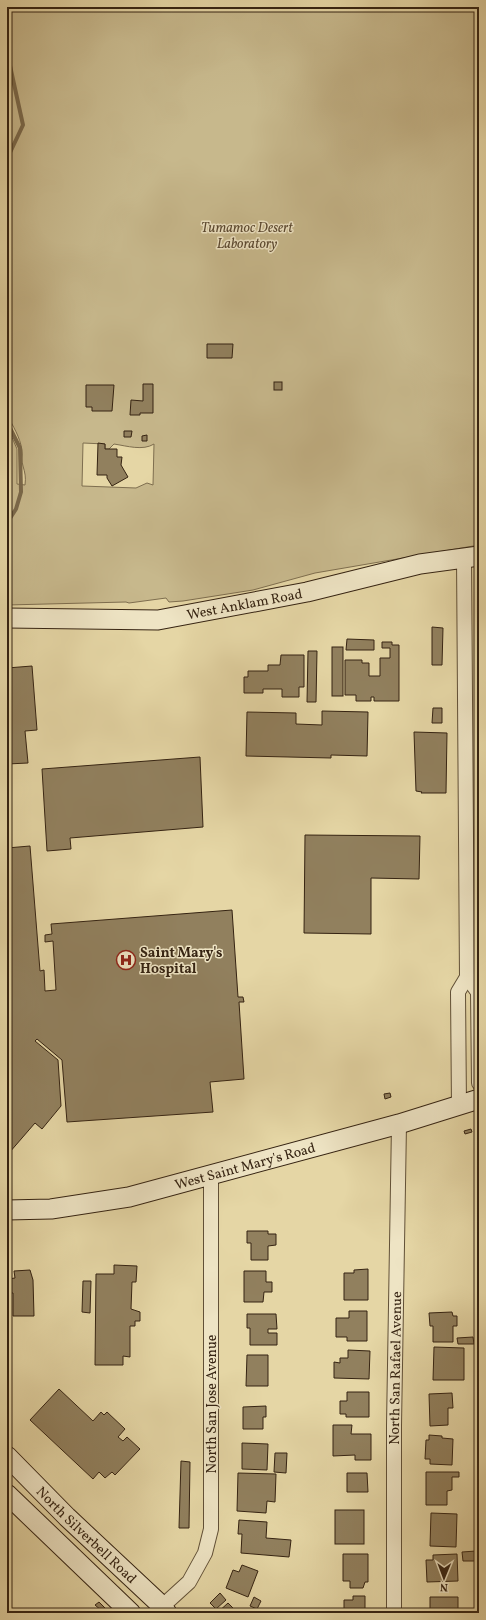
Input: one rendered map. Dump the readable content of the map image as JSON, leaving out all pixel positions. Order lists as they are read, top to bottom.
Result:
{
  "streets": {
    "main road": ["West Anklam Road", "West Saint Mary's Road", "North Silverbell Road"],
    "street": ["North San Rafael Avenue", "North San Jose Avenue"]
  },
  "crossings": [
    ["West Saint Mary's Road", "North San Rafael Avenue"],
    ["West Saint Mary's Road", "North San Jose Avenue"],
    ["North San Jose Avenue", "North Silverbell Road"]
  ],
  "parks": ["Tumamoc Desert Laboratory"],
  "places": {
    "hospital": ["Saint Mary's Hospital"]
  },
  "north": "bottom"
}
